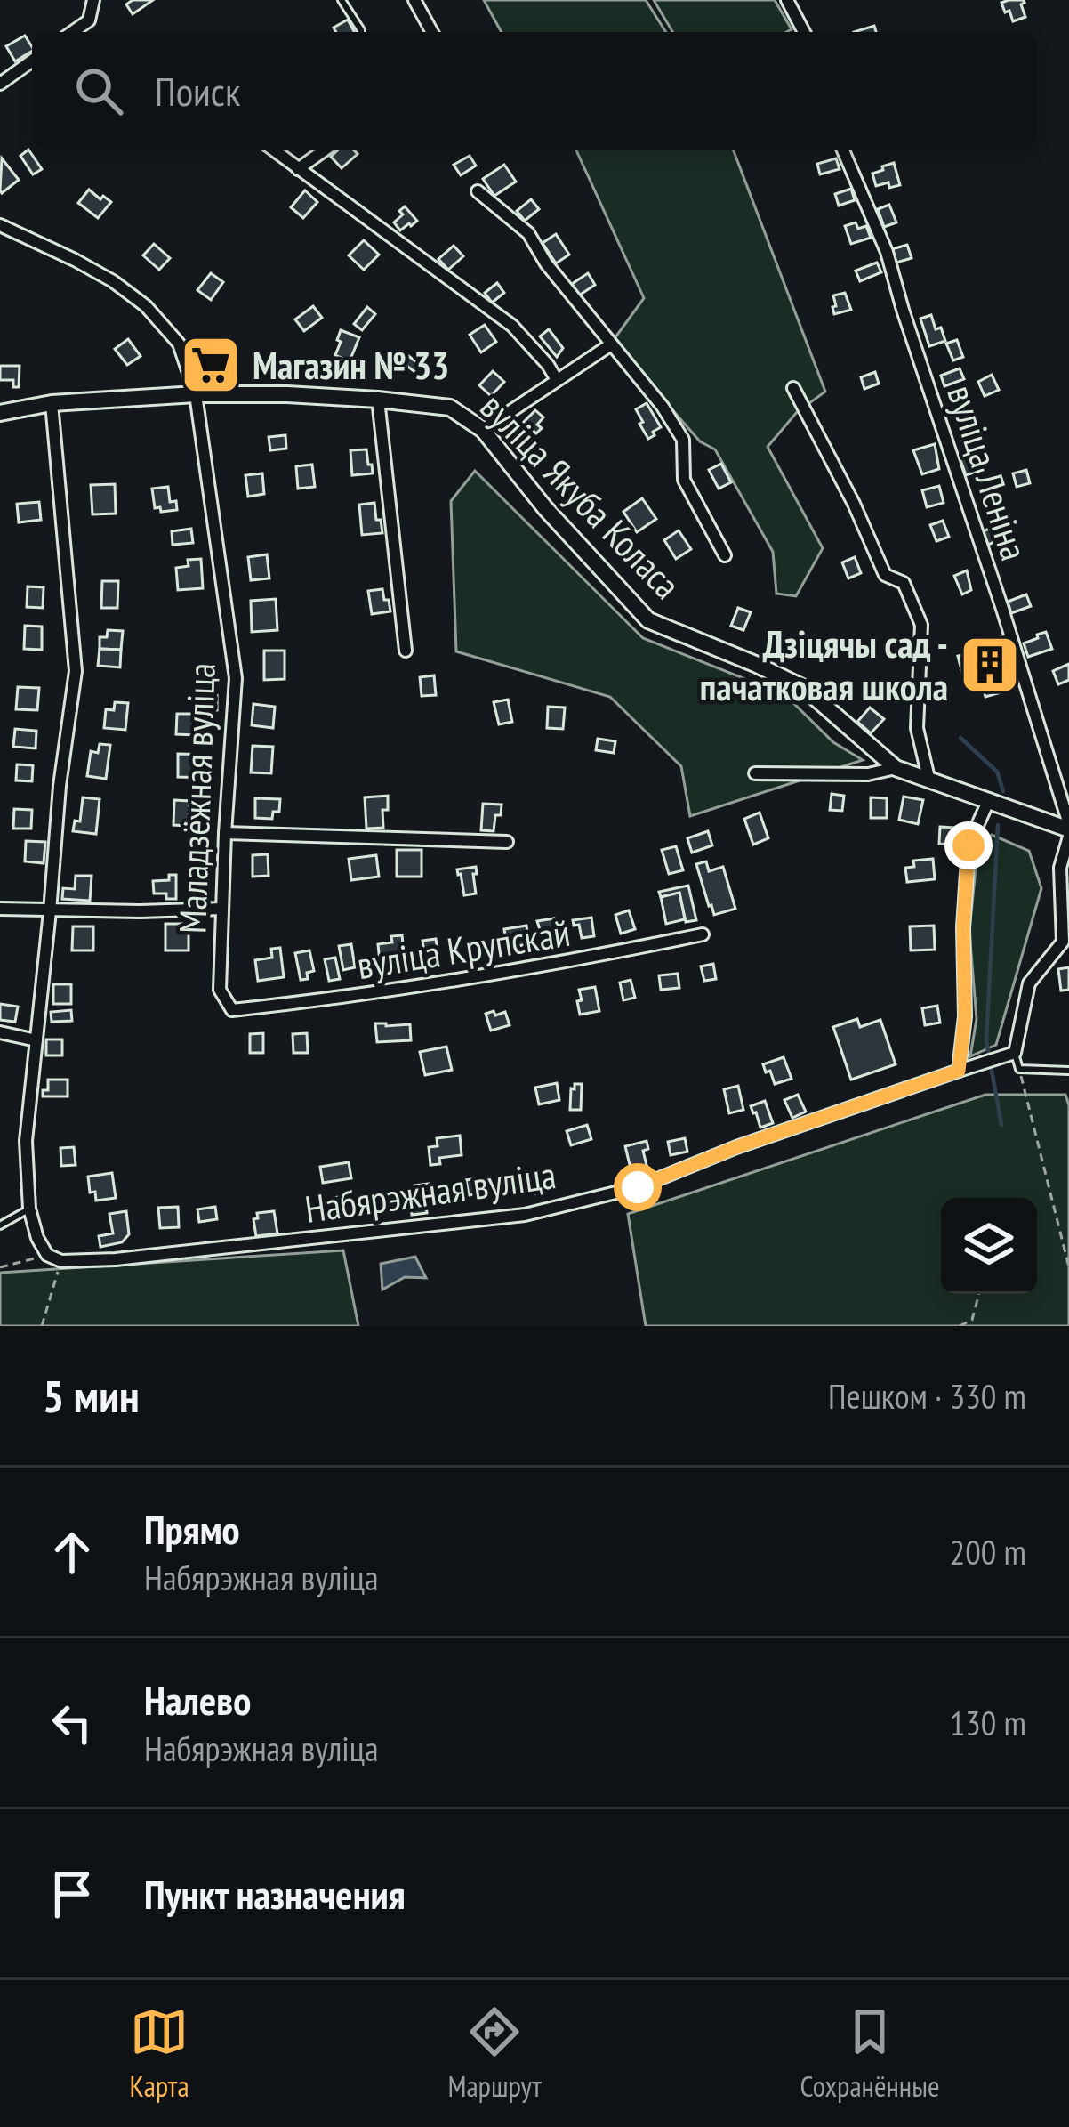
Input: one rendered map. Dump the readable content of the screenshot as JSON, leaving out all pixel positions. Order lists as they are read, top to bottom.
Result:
{
  "streets": {
    "street": [
      "вуліца Леніна",
      "вуліца Якуба Коласа",
      "Маладзёжная вуліца",
      "вуліца Крупскай",
      "Набярэжная вуліца"
    ]
  },
  "crossings": [
    ["вуліца Леніна", "вуліца Якуба Коласа"],
    ["вуліца Якуба Коласа", "Маладзёжная вуліца"],
    ["Маладзёжная вуліца", "вуліца Крупскай"]
  ],
  "places": {
    "supermarket": ["Магазин № 33"],
    "building": ["Дзіцячы сад - пачатковая школа"]
  },
  "page": {
    "search": "Поиск",
    "heading": ["5 мин", "Пешком · 330 m"],
    "list": [
      ["Прямо", "Набярэжная вуліца", "200 m"],
      ["Налево", "Набярэжная вуліца", "130 m"],
      "Пункт назначения"
    ],
    "nav": ["Карта", "Маршрут", "Сохранённые"]
  }
}
